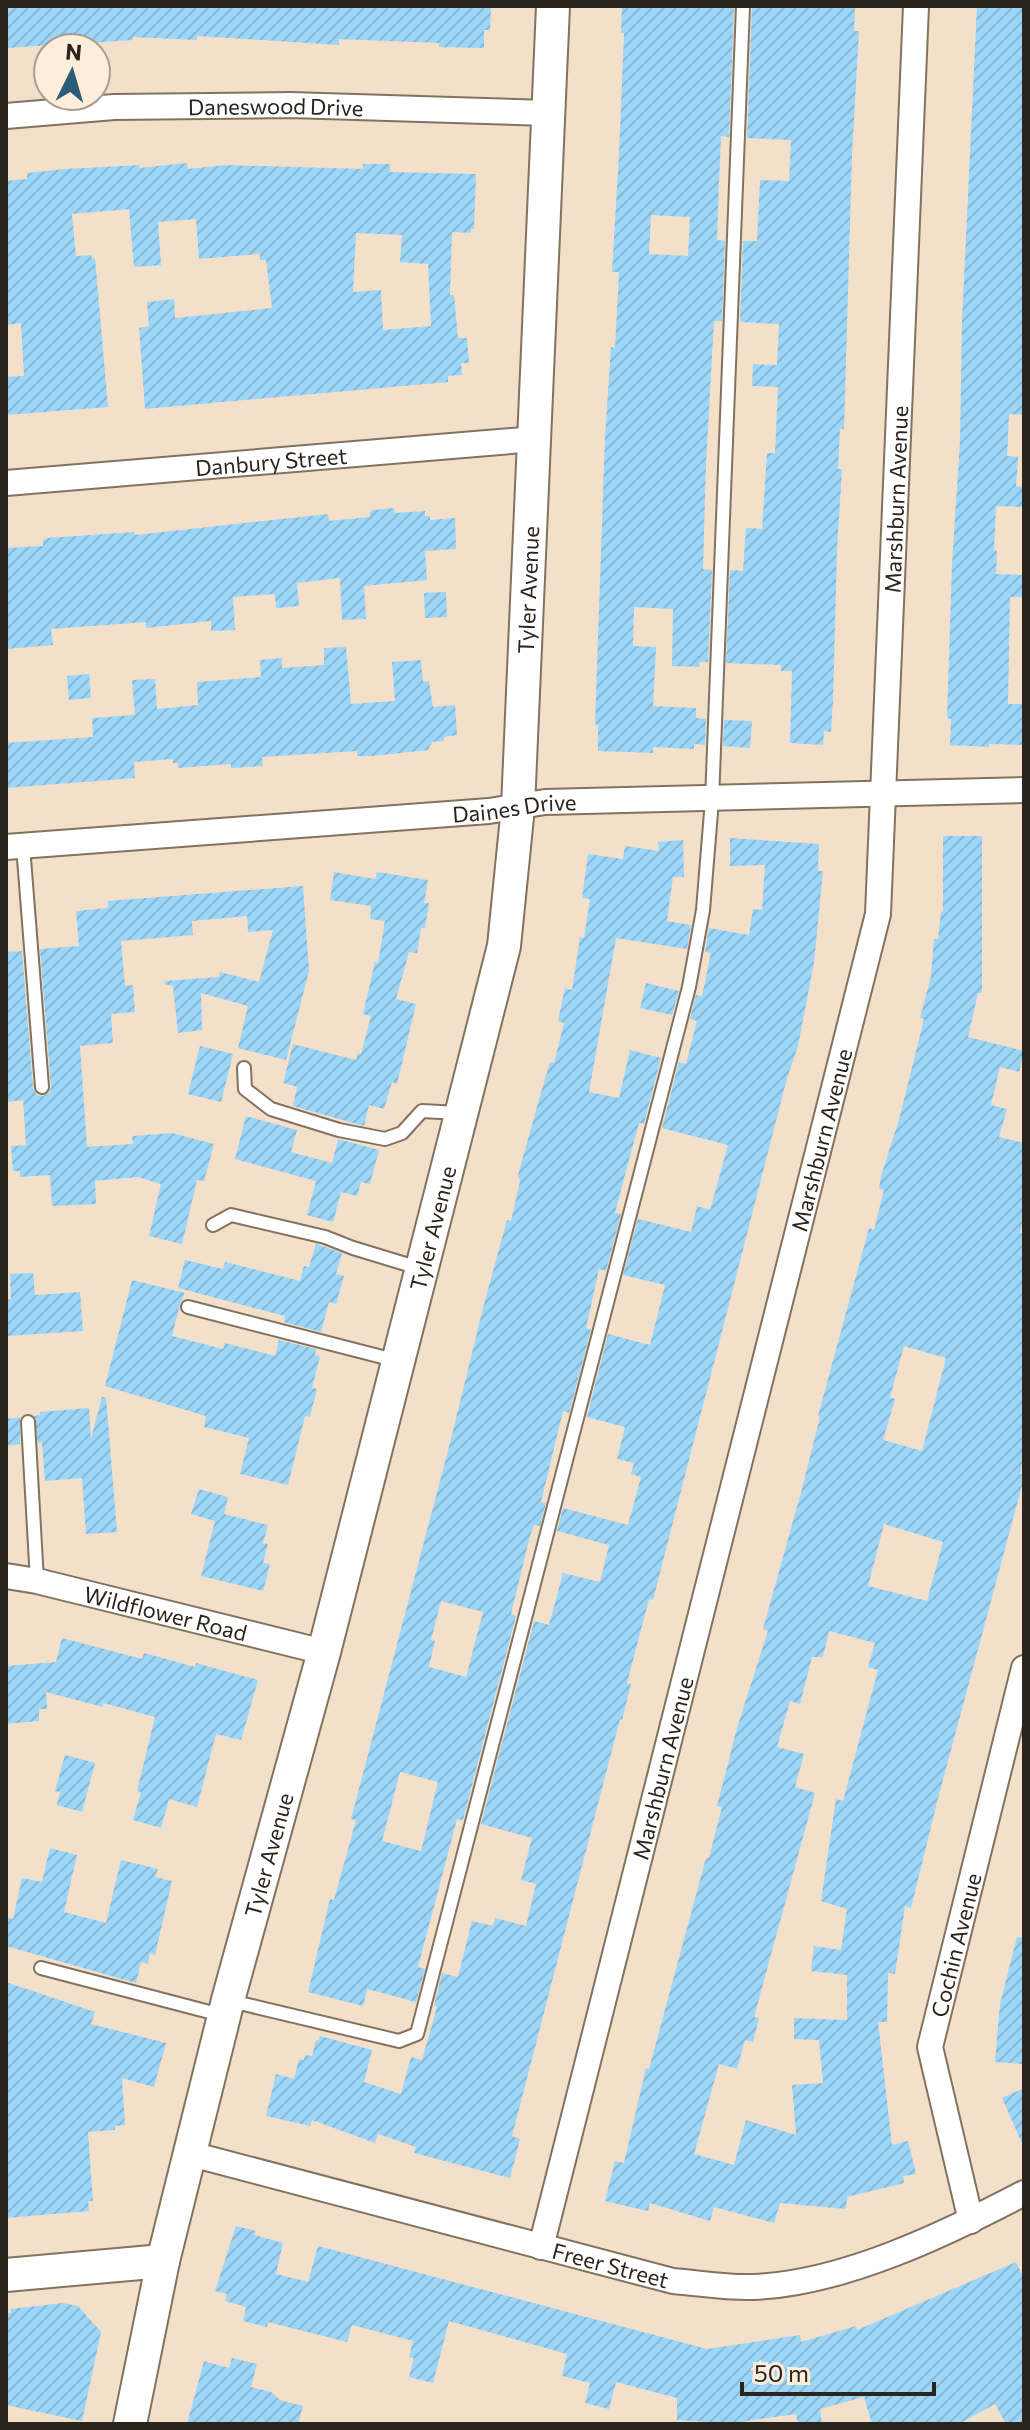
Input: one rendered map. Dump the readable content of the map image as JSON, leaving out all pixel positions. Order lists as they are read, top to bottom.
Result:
{
  "streets": {
    "street": [
      "Daneswood Drive",
      "Danbury Street",
      "Marshburn Avenue",
      "Tyler Avenue",
      "Daines Drive",
      "Wildflower Road",
      "Cochin Avenue",
      "Freer Street"
    ]
  },
  "crossings": [
    ["Daneswood Drive", "Tyler Avenue"],
    ["Danbury Street", "Tyler Avenue"],
    ["Marshburn Avenue", "Daines Drive"],
    ["Marshburn Avenue", "Freer Street"],
    ["Tyler Avenue", "Daines Drive"],
    ["Tyler Avenue", "Wildflower Road"],
    ["Tyler Avenue", "Freer Street"],
    ["Cochin Avenue", "Freer Street"]
  ],
  "scale_bar": "50 m",
  "north": "top"
}
